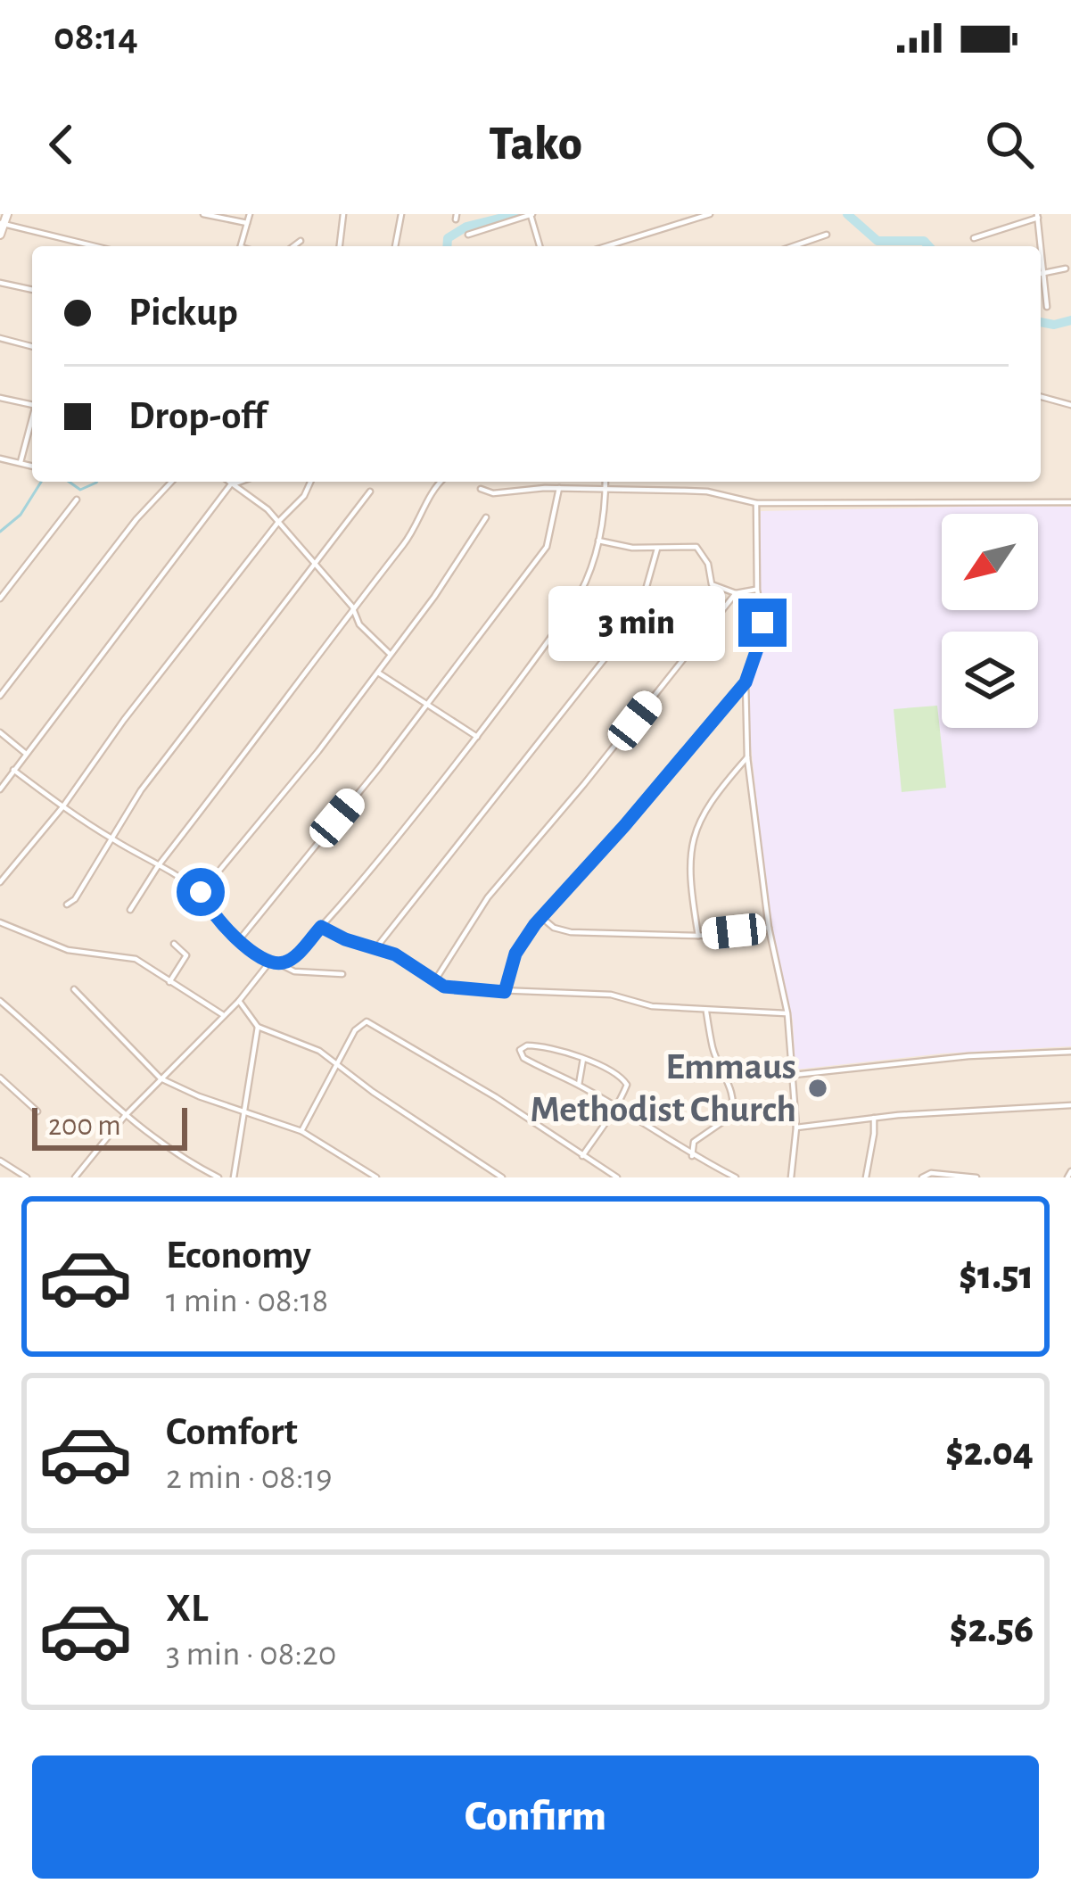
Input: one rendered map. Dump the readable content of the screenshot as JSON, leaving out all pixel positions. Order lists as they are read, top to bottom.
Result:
{
  "places": ["Emmaus Methodist Church"],
  "scale_bar": "200 m",
  "north": "bottom left",
  "page": {
    "status": "08:14",
    "header": "Tako",
    "banner": ["Pickup", "Drop-off"],
    "bubble": "3 min",
    "scale": "200 m",
    "list": [
      {
        "name": "Economy",
        "note": "1 min · 08:18",
        "value": "$1.51"
      },
      {
        "name": "Comfort",
        "note": "2 min · 08:19",
        "value": "$2.04"
      },
      {
        "name": "XL",
        "note": "3 min · 08:20",
        "value": "$2.56"
      }
    ],
    "buttons": "Confirm"
  }
}
